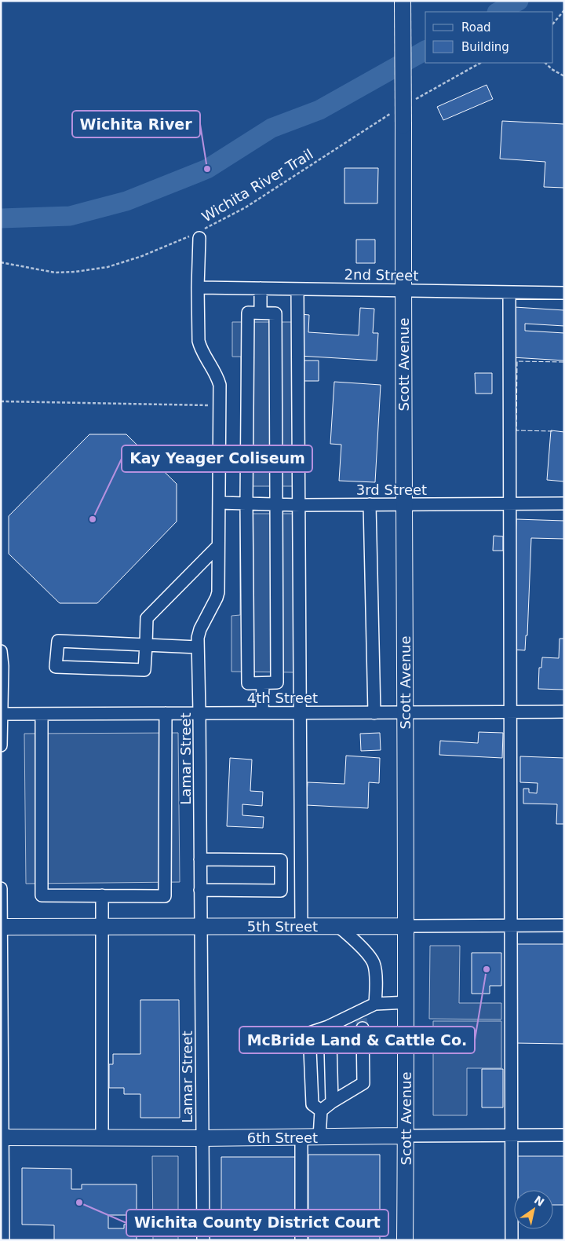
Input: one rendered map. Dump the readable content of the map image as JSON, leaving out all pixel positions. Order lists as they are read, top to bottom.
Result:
{
  "streets": {
    "main road": ["Scott Avenue", "5th Street", "6th Street"],
    "street": [
      "2nd Street",
      "3rd Street",
      "4th Street",
      "Lamar Street"
    ],
    "path": ["Wichita River Trail"]
  },
  "crossings": [
    ["Wichita River Trail", "Lamar Street"],
    ["2nd Street", "Scott Avenue"],
    ["2nd Street", "Lamar Street"],
    ["Scott Avenue", "3rd Street"],
    ["Scott Avenue", "4th Street"],
    ["Scott Avenue", "5th Street"],
    ["Scott Avenue", "6th Street"],
    ["3rd Street", "Lamar Street"],
    ["4th Street", "Lamar Street"],
    ["Lamar Street", "5th Street"],
    ["Lamar Street", "6th Street"]
  ],
  "places": [
    "Wichita River",
    "Kay Yeager Coliseum",
    "McBride Land & Cattle Co.",
    "Wichita County District Court"
  ],
  "legend": ["Road", "Building"],
  "north": "top right"
}
